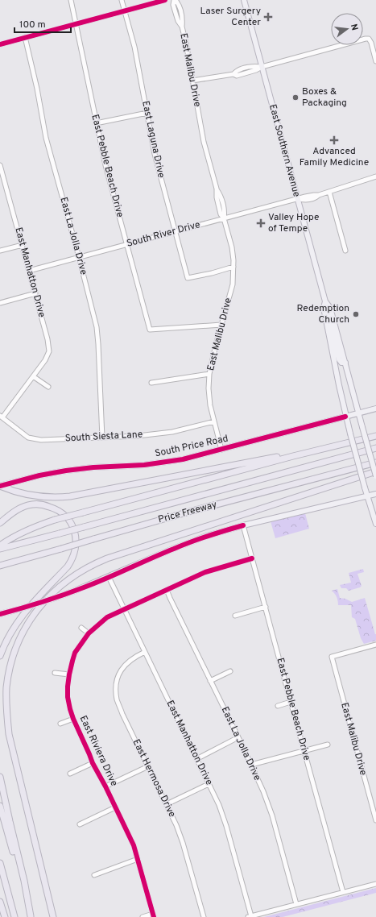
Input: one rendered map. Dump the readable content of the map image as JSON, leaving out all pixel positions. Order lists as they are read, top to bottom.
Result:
{
  "streets": {
    "highway": ["Price Freeway"],
    "main road": ["East Southern Avenue", "South Price Road"],
    "street": [
      "East Malibu Drive",
      "East Laguna Drive",
      "East Pebble Beach Drive",
      "South River Drive",
      "East La Jolla Drive",
      "East Manhatton Drive",
      "South Siesta Lane",
      "East Riviera Drive",
      "East Hermosa Drive"
    ]
  },
  "crossings": [
    ["East Malibu Drive", "East Laguna Drive"],
    ["East Malibu Drive", "East Pebble Beach Drive"],
    ["East Malibu Drive", "South River Drive"],
    ["East Malibu Drive", "South Siesta Lane"],
    ["East Malibu Drive", "South Price Road"],
    ["East Laguna Drive", "South River Drive"],
    ["East Southern Avenue", "South River Drive"],
    ["East Southern Avenue", "South Price Road"],
    ["East Pebble Beach Drive", "South River Drive"],
    ["East Pebble Beach Drive", "East Riviera Drive"],
    ["South River Drive", "East La Jolla Drive"],
    ["South River Drive", "East Manhatton Drive"],
    ["East La Jolla Drive", "South Siesta Lane"],
    ["East La Jolla Drive", "East Riviera Drive"],
    ["East Manhatton Drive", "South Siesta Lane"],
    ["East Manhatton Drive", "East Riviera Drive"],
    ["East Manhatton Drive", "East Hermosa Drive"]
  ],
  "places": {
    "health": ["Laser Surgery Center", "Advanced Family Medicine", "Valley Hope of Tempe"],
    "other": ["Boxes & Packaging", "Redemption Church"]
  },
  "scale_bar": "100 m",
  "north": "right"
}
